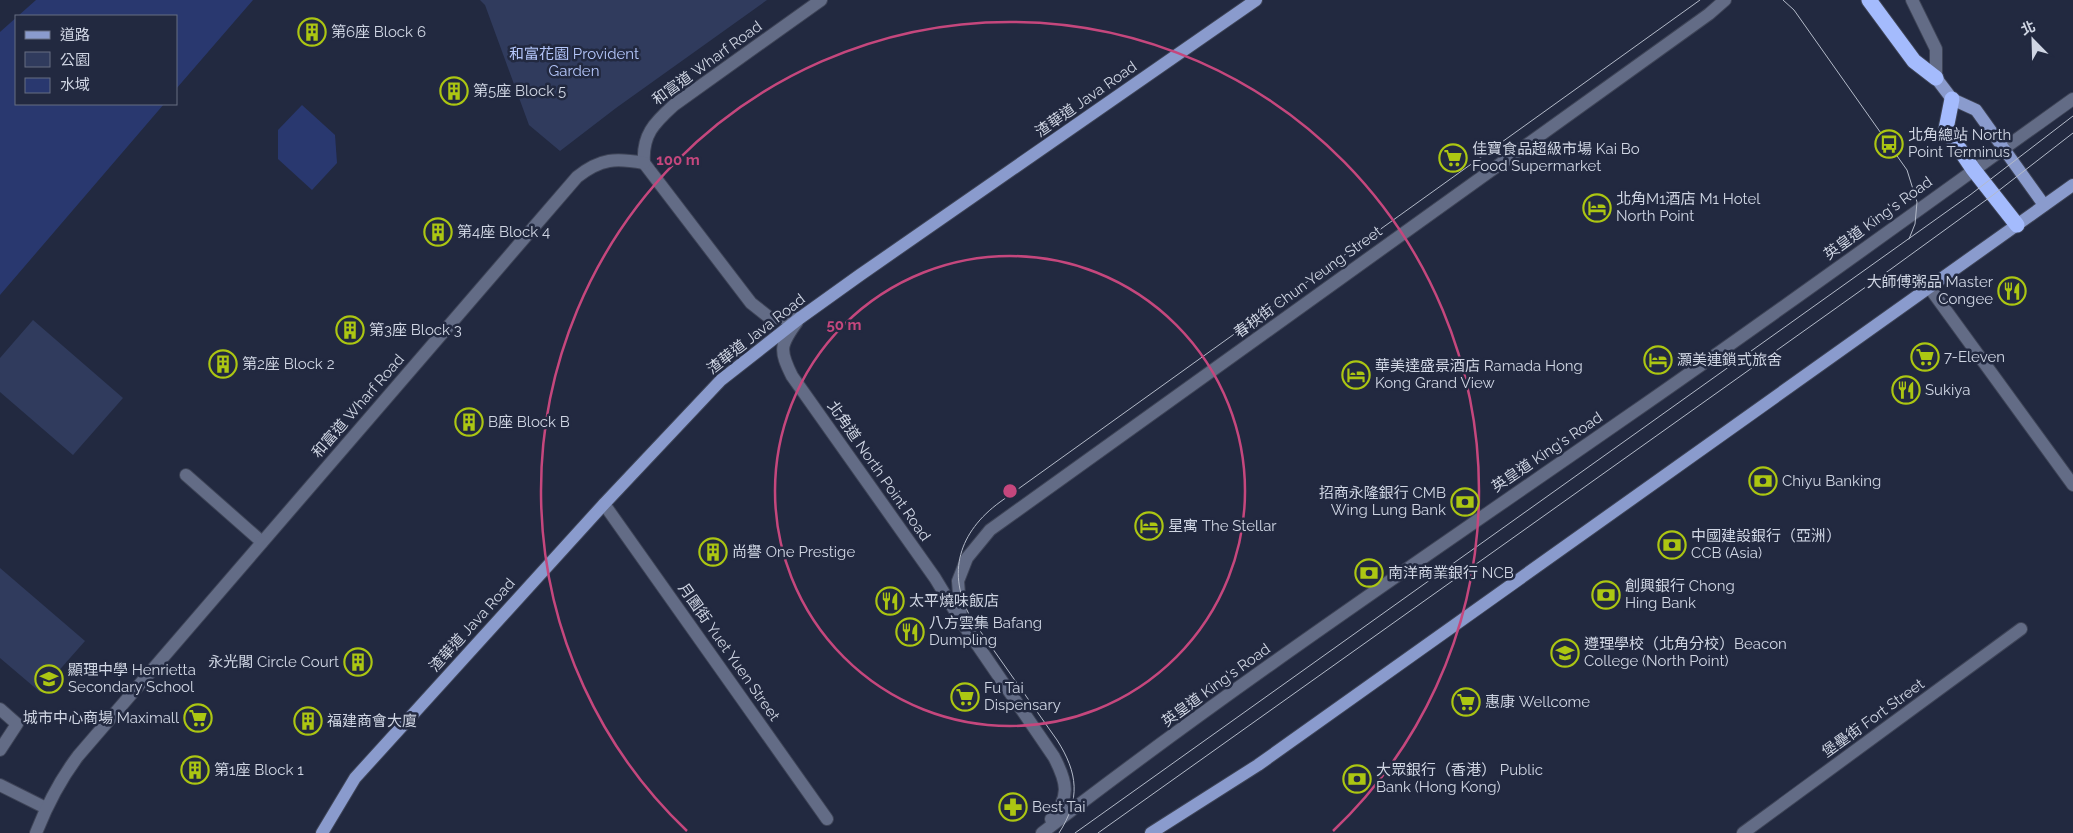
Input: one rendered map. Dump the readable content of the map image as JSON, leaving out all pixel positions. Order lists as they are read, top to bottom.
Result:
{
  "streets": {
    "main road": ["渣華道 Java Road"],
    "street": [
      "和富道 Wharf Road",
      "英皇道 King's Road",
      "春秧街 Chun Yeung Street",
      "北角道 North Point Road",
      "月園街 Yuet Yuen Street",
      "堡壘街 Fort Street"
    ]
  },
  "crossings": [
    ["渣華道 Java Road", "北角道 North Point Road"],
    ["渣華道 Java Road", "月園街 Yuet Yuen Street"],
    ["英皇道 King's Road", "北角道 North Point Road"],
    ["春秧街 Chun Yeung Street", "北角道 North Point Road"]
  ],
  "parks": ["和富花園 Provident Garden"],
  "places": {
    "building": [
      "第6座 Block 6",
      "第5座 Block 5",
      "第4座 Block 4",
      "第3座 Block 3",
      "第2座 Block 2",
      "B座 Block B",
      "尚譽 One Prestige",
      "永光閣 Circle Court",
      "福建商會大廈",
      "第1座 Block 1"
    ],
    "bus stop": ["北角總站 North Point Terminus"],
    "supermarket": [
      "佳寶食品超級市場 Kai Bo Food Supermarket",
      "7-Eleven",
      "Fu Tai Dispensary",
      "惠康 Wellcome",
      "城市中心商場 Maximall"
    ],
    "hotel": [
      "北角M1酒店 M1 Hotel North Point",
      "灝美連鎖式旅舍",
      "華美達盛景酒店 Ramada Hong Kong Grand View",
      "星寓 The Stellar"
    ],
    "restaurant": [
      "大師傅粥品 Master Congee",
      "Sukiya",
      "太平燒味飯店",
      "八方雲集 Bafang Dumpling"
    ],
    "bank": [
      "Chiyu Banking",
      "招商永隆銀行 CMB Wing Lung Bank",
      "中國建設銀行（亞洲） CCB (Asia)",
      "南洋商業銀行 NCB",
      "創興銀行 Chong Hing Bank",
      "大眾銀行（香港） Public Bank (Hong Kong)"
    ],
    "school or university": ["遵理學校（北角分校）Beacon College (North Point)", "顯理中學 Henrietta Secondary School"],
    "pharmacy": ["Best Tai"]
  },
  "legend": ["道路", "公園", "水域"],
  "north": "top left",
  "rings": ["100 m", "50 m"]
}
